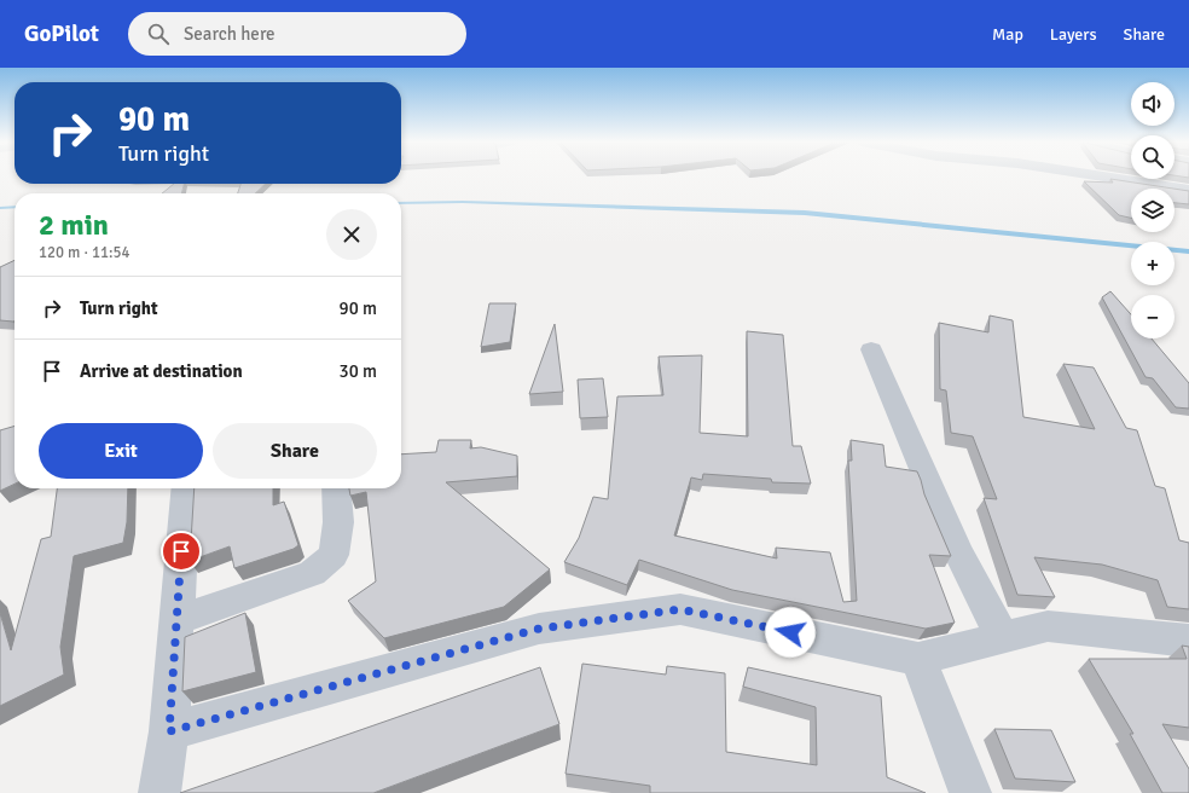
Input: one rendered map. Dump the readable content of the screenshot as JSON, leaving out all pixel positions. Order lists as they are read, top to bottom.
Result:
{
  "page": {
    "header": "GoPilot",
    "search": "Search here",
    "nav": ["Map", "Layers", "Share"],
    "map_buttons": ["+", "−"],
    "turn": ["90 m", "Turn right"],
    "heading": ["2 min", "120 m · 11:54"],
    "list": [
      {
        "name": "Turn right",
        "value": "90 m"
      },
      {
        "name": "Arrive at destination",
        "value": "30 m"
      }
    ],
    "buttons": ["Exit", "Share"]
  }
}
